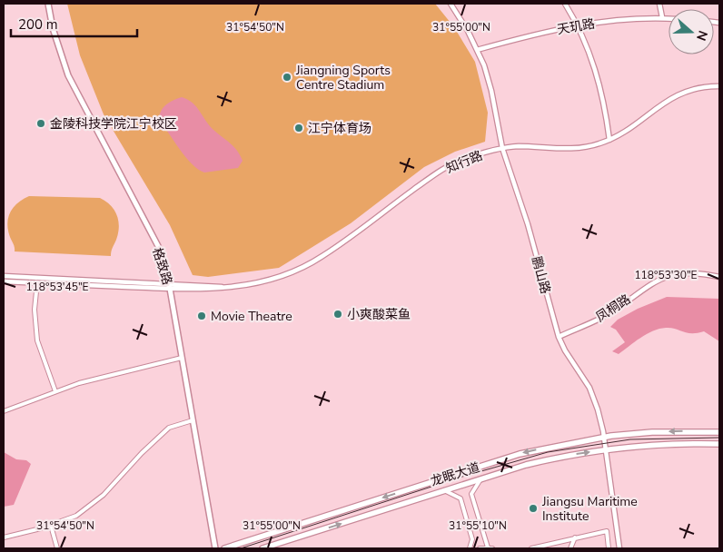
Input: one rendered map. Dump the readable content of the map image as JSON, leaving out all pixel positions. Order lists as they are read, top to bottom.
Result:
{
  "streets": {
    "main road": ["格致路", "龙眠大道"],
    "street": [
      "天玑路",
      "知行路",
      "鹏山路",
      "凤桐路"
    ]
  },
  "crossings": [
    ["天玑路", "鹏山路"],
    ["知行路", "格致路"],
    ["知行路", "鹏山路"],
    ["鹏山路", "凤桐路"],
    ["鹏山路", "龙眠大道"]
  ],
  "places": [
    "Jiangning Sports Centre Stadium",
    "金陵科技学院江宁校区",
    "江宁体育场",
    "小爽酸菜鱼",
    "Movie Theatre",
    "Jiangsu Maritime Institute"
  ],
  "scale_bar": "200 m",
  "north": "right",
  "coordinates": [
    "31°54'50\"N",
    "31°55'00\"N",
    "118°53'30\"E",
    "118°53'45\"E",
    "31°55'10\"N"
  ]
}
